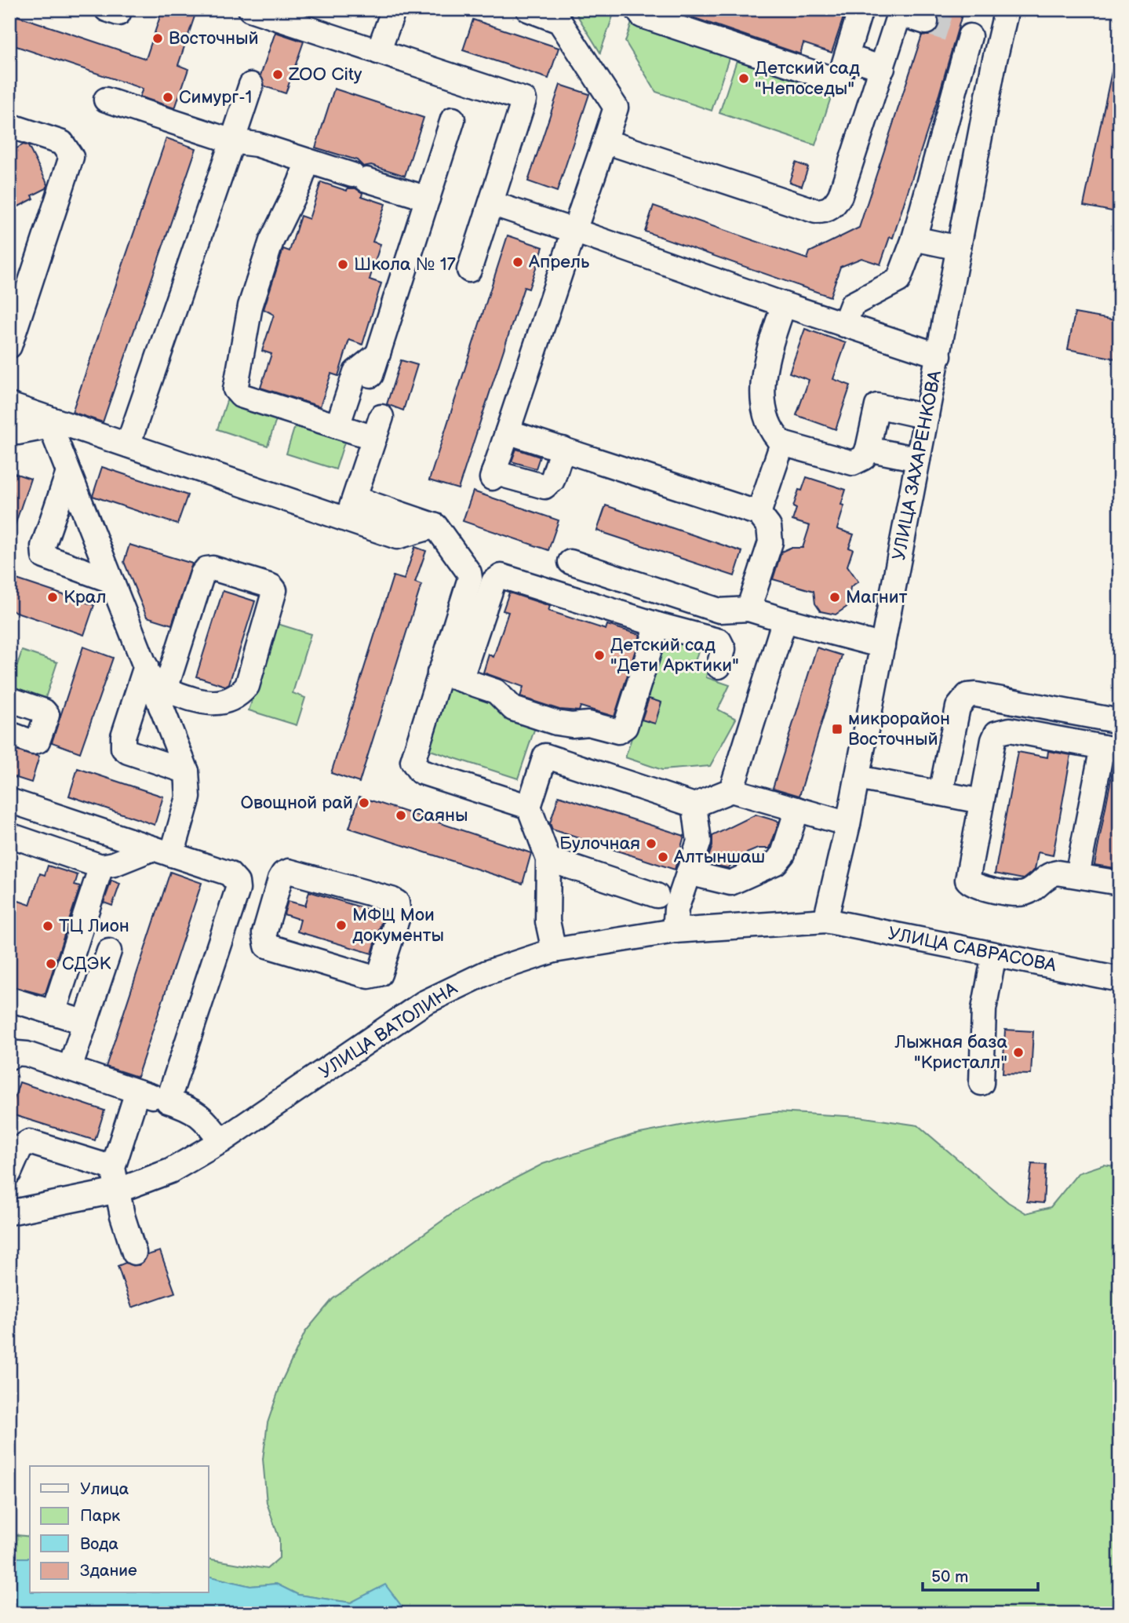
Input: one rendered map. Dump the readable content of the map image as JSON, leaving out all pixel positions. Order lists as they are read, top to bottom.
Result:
{
  "streets": {
    "street": ["УЛИЦА ЗАХАРЕНКОВА", "УЛИЦА САВРАСОВА", "УЛИЦА ВАТОЛИНА"]
  },
  "crossings": [
    ["УЛИЦА ЗАХАРЕНКОВА", "УЛИЦА САВРАСОВА"],
    ["УЛИЦА ЗАХАРЕНКОВА", "УЛИЦА ВАТОЛИНА"],
    ["УЛИЦА САВРАСОВА", "УЛИЦА ВАТОЛИНА"]
  ],
  "places": {
    "other": [
      "Восточный",
      "ZOO City",
      "Детский сад \"Непоседы\"",
      "Симург-1",
      "Апрель",
      "Школа № 17",
      "Крал",
      "Магнит",
      "Детский сад \"Дети Арктики\"",
      "Овощной рай",
      "Саяны",
      "Булочная",
      "Алтыншаш",
      "МФЦ Мои документы",
      "ТЦ Лион",
      "СДЭК",
      "Лыжная база \"Кристалл\""
    ],
    "transit": ["микрорайон Восточный"]
  },
  "legend": [
    "Улица",
    "Парк",
    "Вода",
    "Здание"
  ],
  "scale_bar": "50 m"
}
